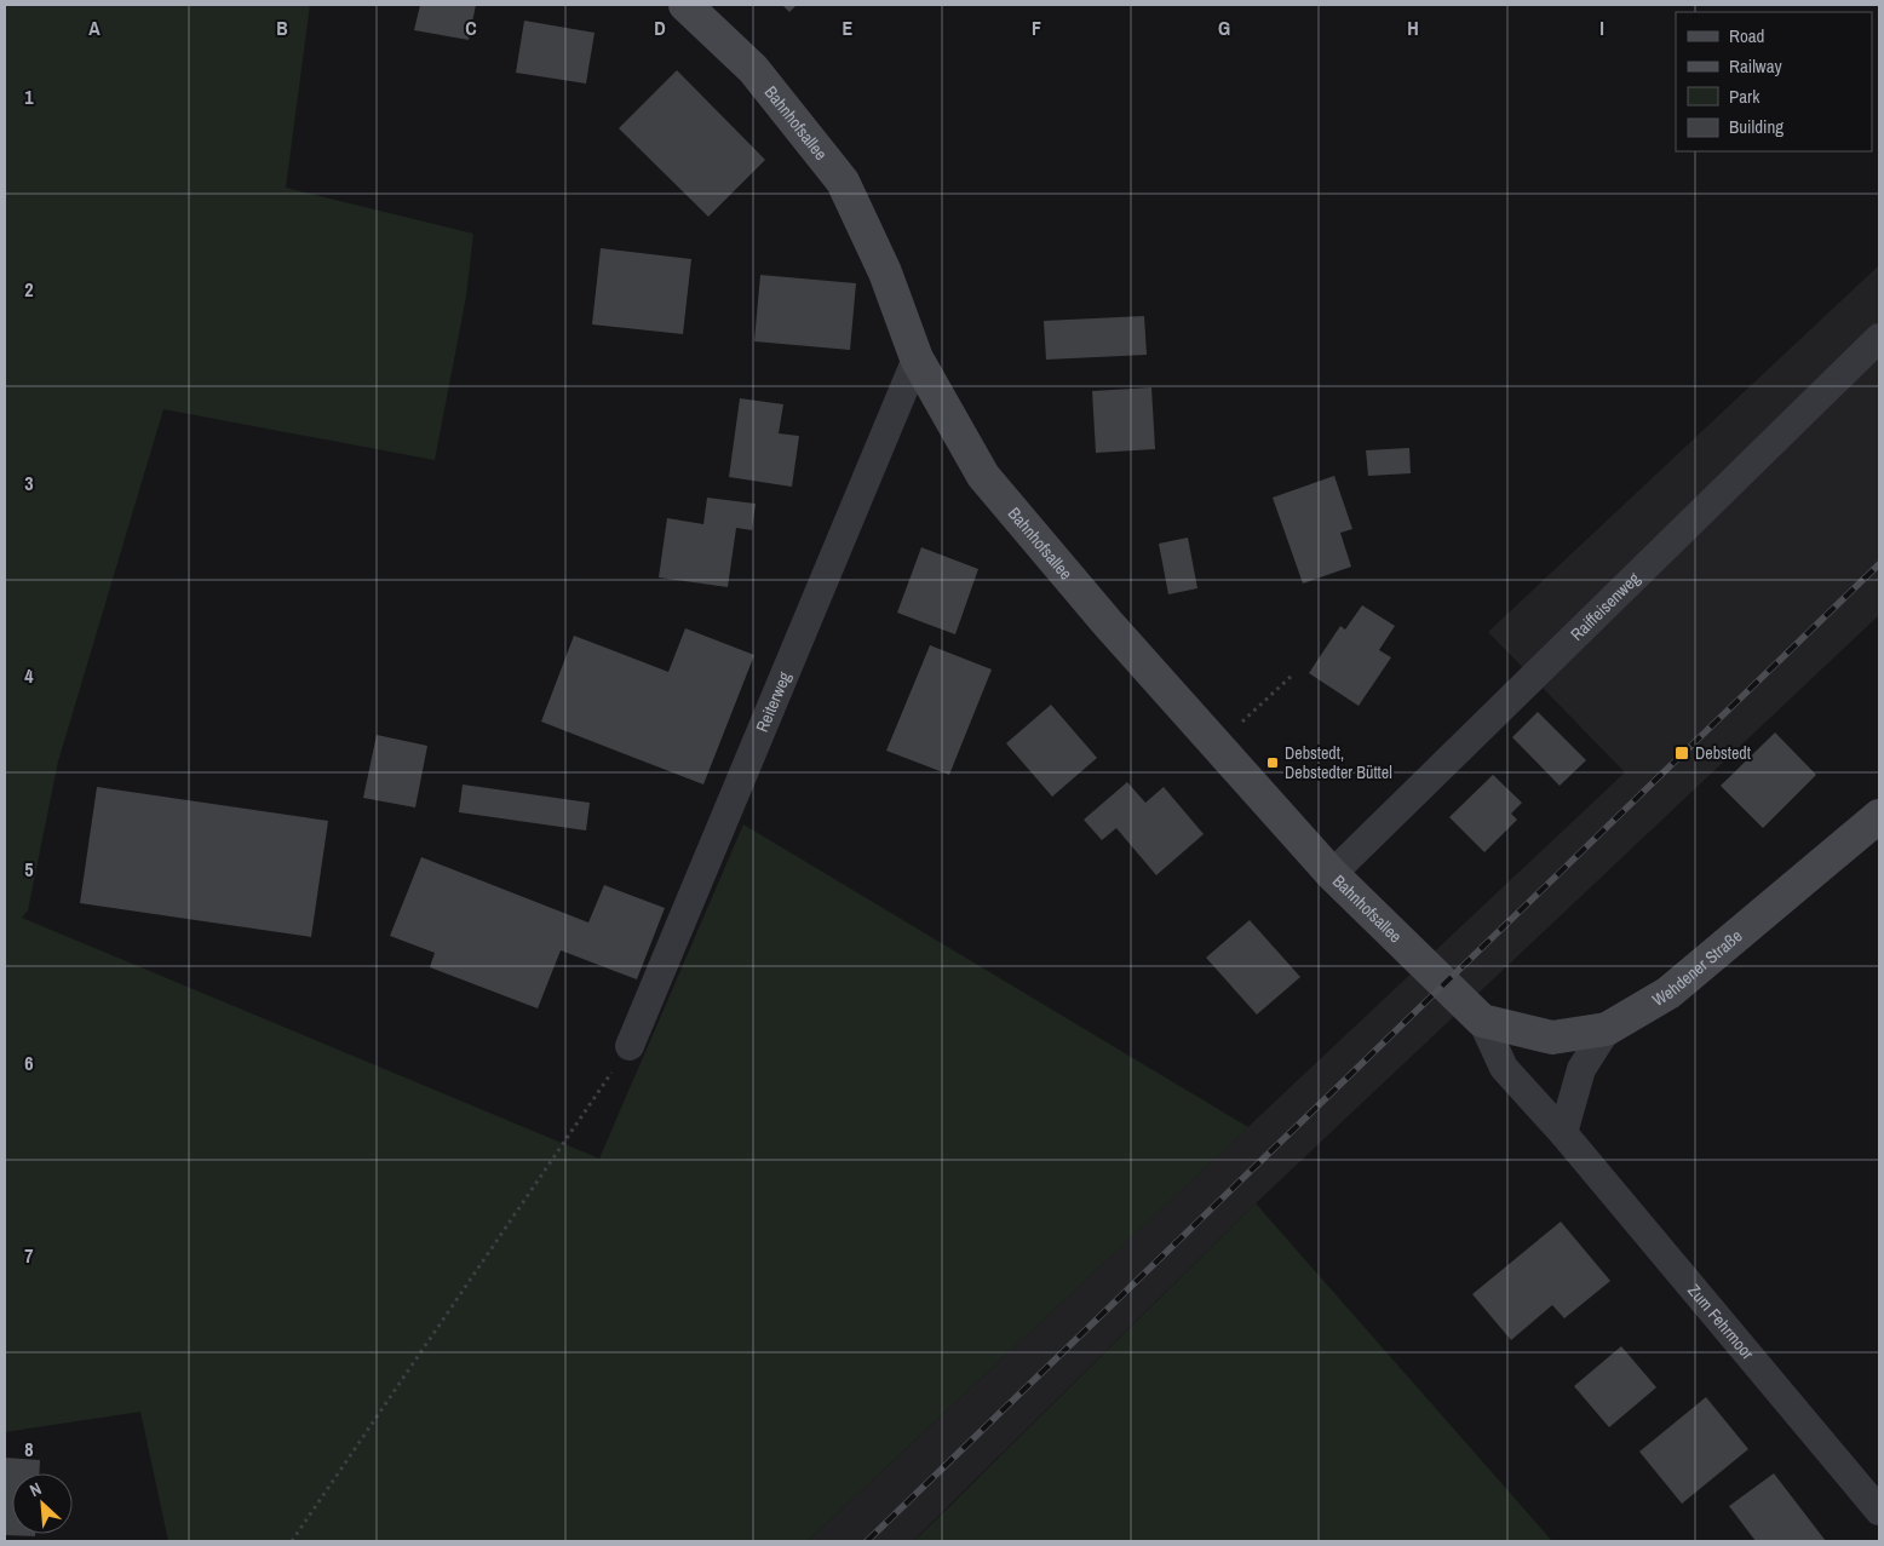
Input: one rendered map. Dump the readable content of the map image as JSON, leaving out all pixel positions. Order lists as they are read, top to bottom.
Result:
{
  "streets": {
    "street": [
      "Bahnhofsallee",
      "Raiffeisenweg",
      "Reiterweg",
      "Wehdener Straße",
      "Zum Fehrmoor"
    ]
  },
  "crossings": [
    ["Bahnhofsallee", "Raiffeisenweg"],
    ["Bahnhofsallee", "Reiterweg"],
    ["Bahnhofsallee", "Wehdener Straße"],
    ["Bahnhofsallee", "Zum Fehrmoor"],
    ["Wehdener Straße", "Zum Fehrmoor"]
  ],
  "places": {
    "transit": ["Debstedt", "Debstedt, Debstedter Büttel"]
  },
  "legend": [
    "Road",
    "Railway",
    "Park",
    "Building"
  ],
  "north": "top left",
  "grid": {
    "columns": [
      "A",
      "B",
      "C",
      "D",
      "E",
      "F",
      "G",
      "H",
      "I"
    ],
    "rows": [
      "1",
      "2",
      "3",
      "4",
      "5",
      "6",
      "7",
      "8"
    ]
  }
}
